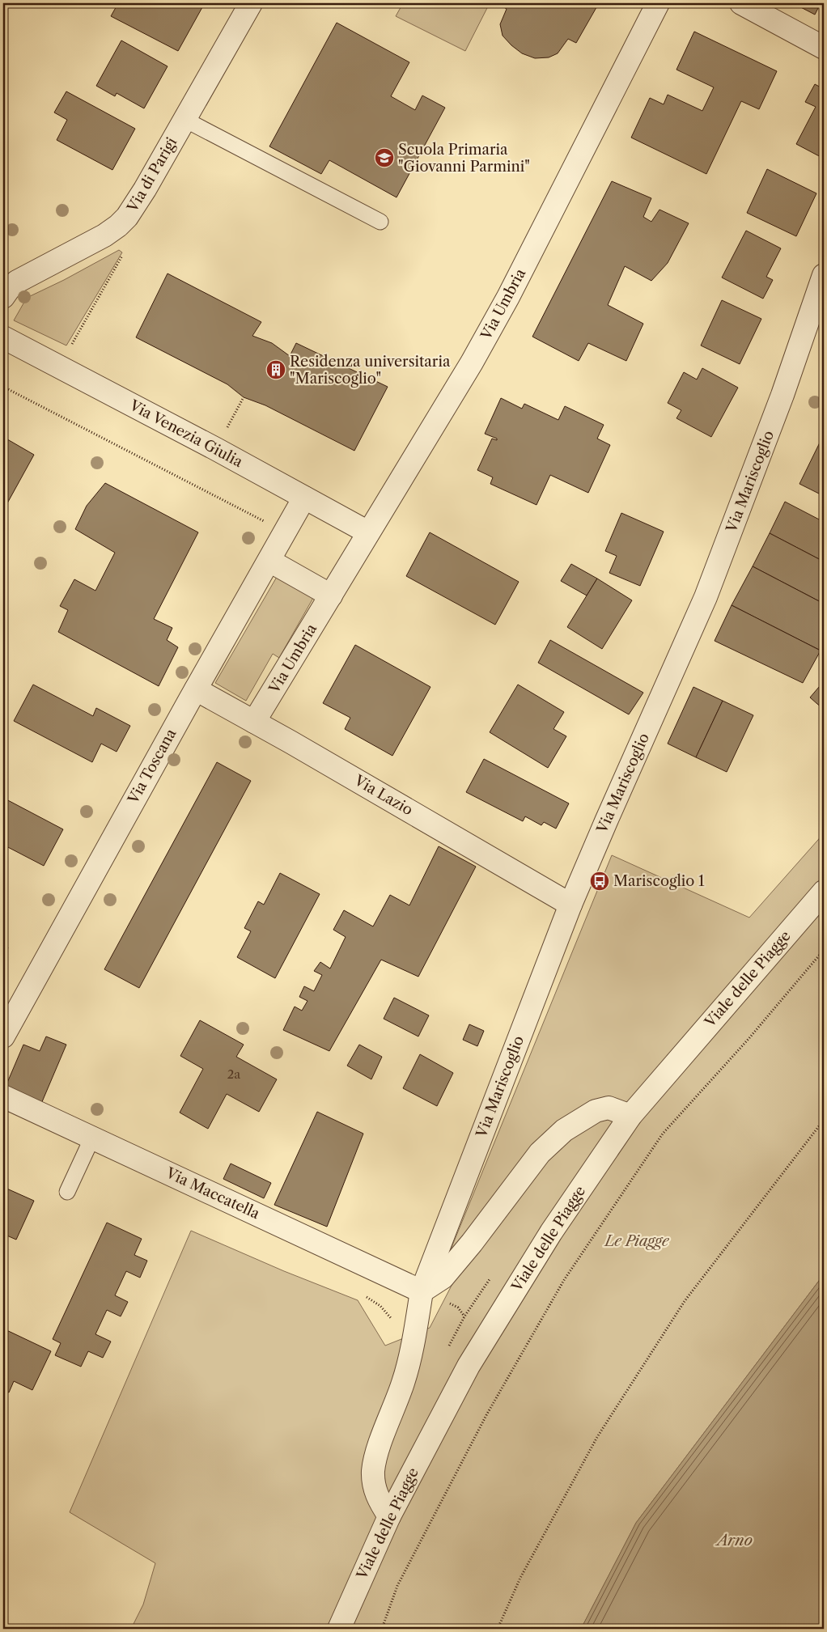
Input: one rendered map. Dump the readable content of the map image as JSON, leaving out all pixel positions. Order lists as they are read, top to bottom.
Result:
{
  "streets": {
    "street": [
      "Via di Parigi",
      "Via Umbria",
      "Via Venezia Giulia",
      "Via Mariscoglio",
      "Via Toscana",
      "Via Lazio",
      "Viale delle Piagge",
      "Via Maccatella"
    ]
  },
  "crossings": [
    ["Via Umbria", "Via Venezia Giulia"],
    ["Via Umbria", "Via Lazio"],
    ["Via Venezia Giulia", "Via Toscana"],
    ["Via Mariscoglio", "Via Lazio"],
    ["Via Mariscoglio", "Via Maccatella"],
    ["Via Toscana", "Via Lazio"]
  ],
  "water": ["Arno"],
  "parks": ["Le Piagge"],
  "places": {
    "school or university": ["Scuola Primaria \"Giovanni Parmini\""],
    "building": ["Residenza universitaria \"Mariscoglio\""],
    "bus stop": ["Mariscoglio 1"]
  },
  "house_numbers": ["2a"]
}
